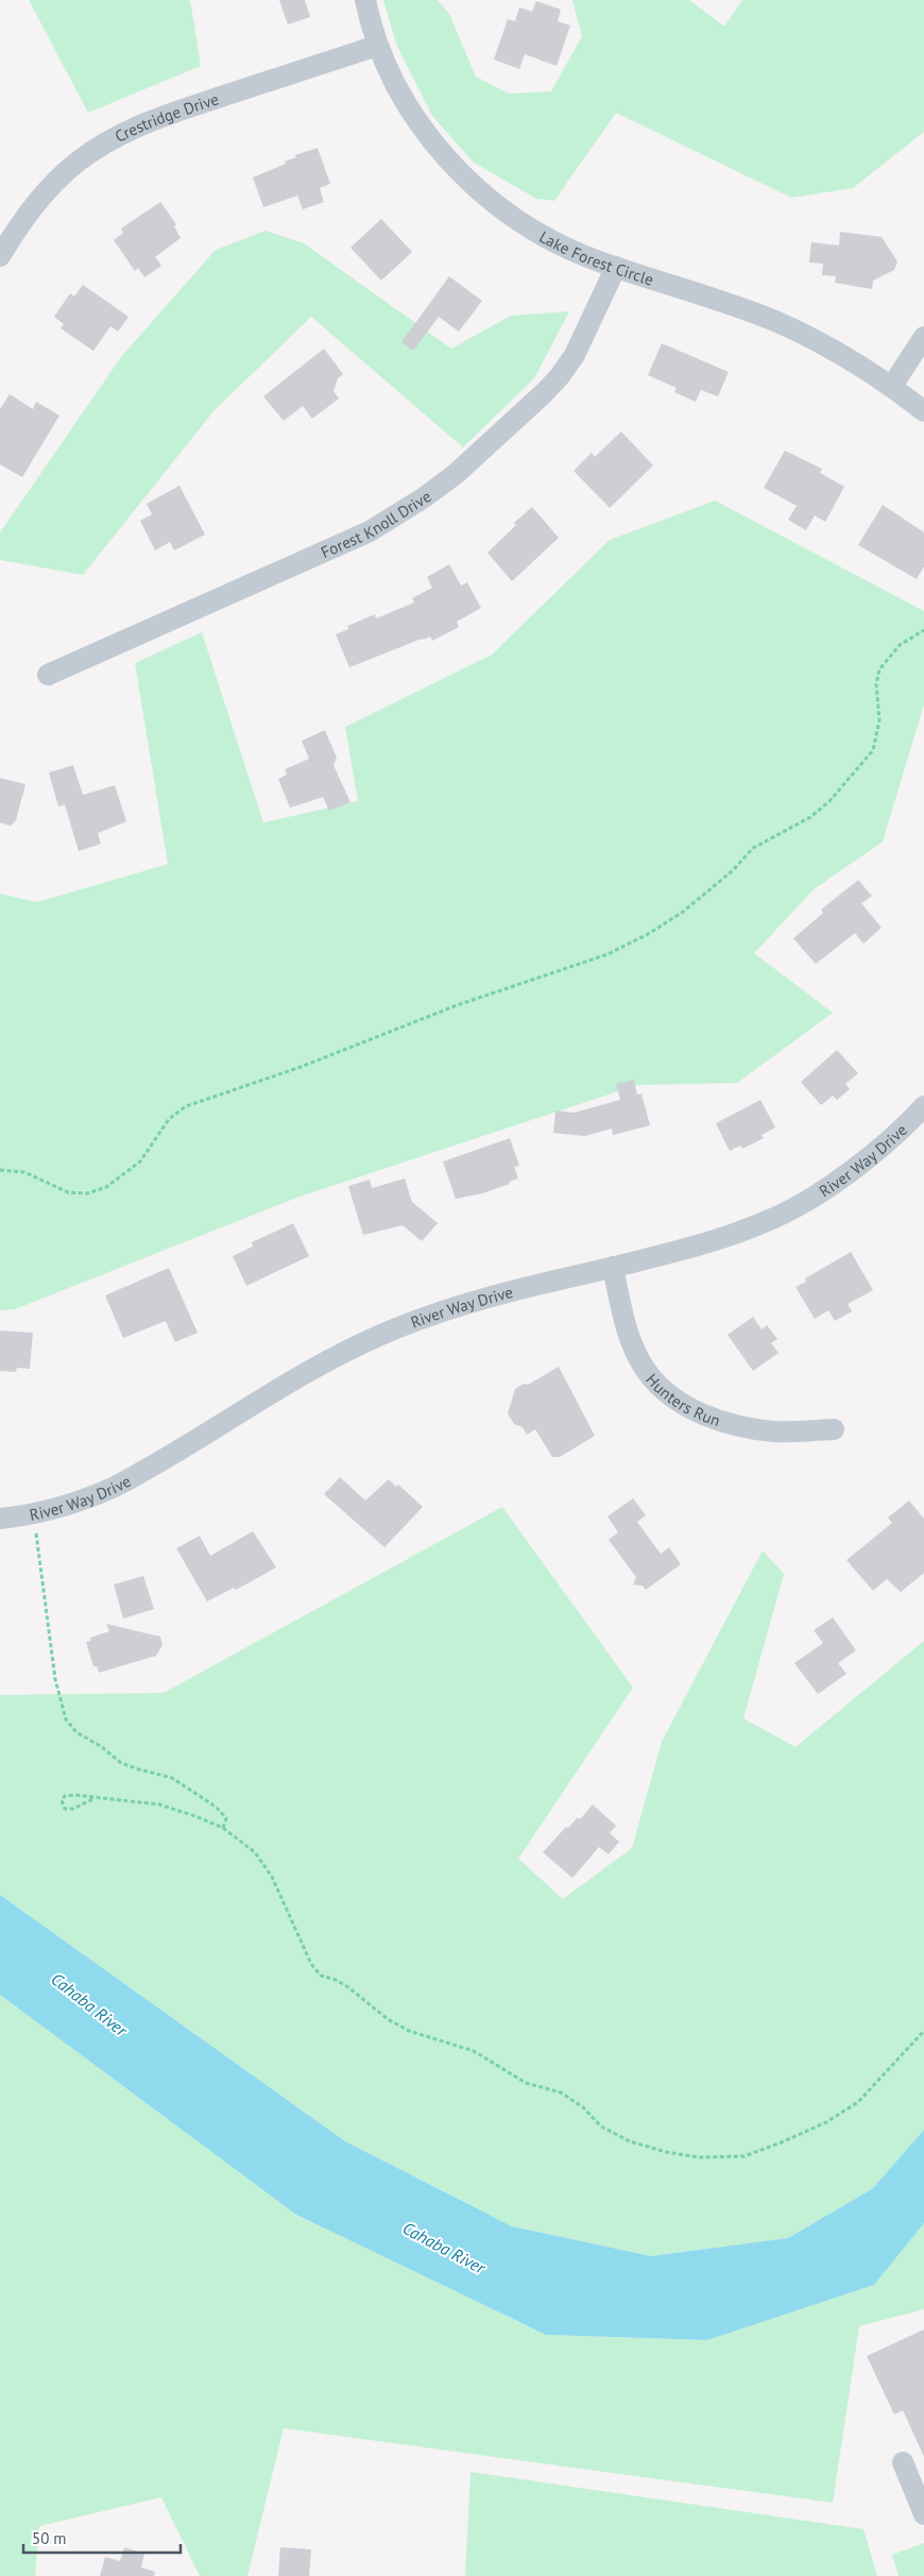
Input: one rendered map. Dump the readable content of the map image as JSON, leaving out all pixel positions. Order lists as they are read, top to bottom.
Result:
{
  "streets": {
    "street": [
      "Crestridge Drive",
      "Lake Forest Circle",
      "Forest Knoll Drive",
      "River Way Drive",
      "Hunters Run"
    ]
  },
  "crossings": [
    ["Crestridge Drive", "Lake Forest Circle"],
    ["Lake Forest Circle", "Forest Knoll Drive"],
    ["River Way Drive", "Hunters Run"]
  ],
  "water": ["Cahaba River"],
  "scale_bar": "50 m"
}
